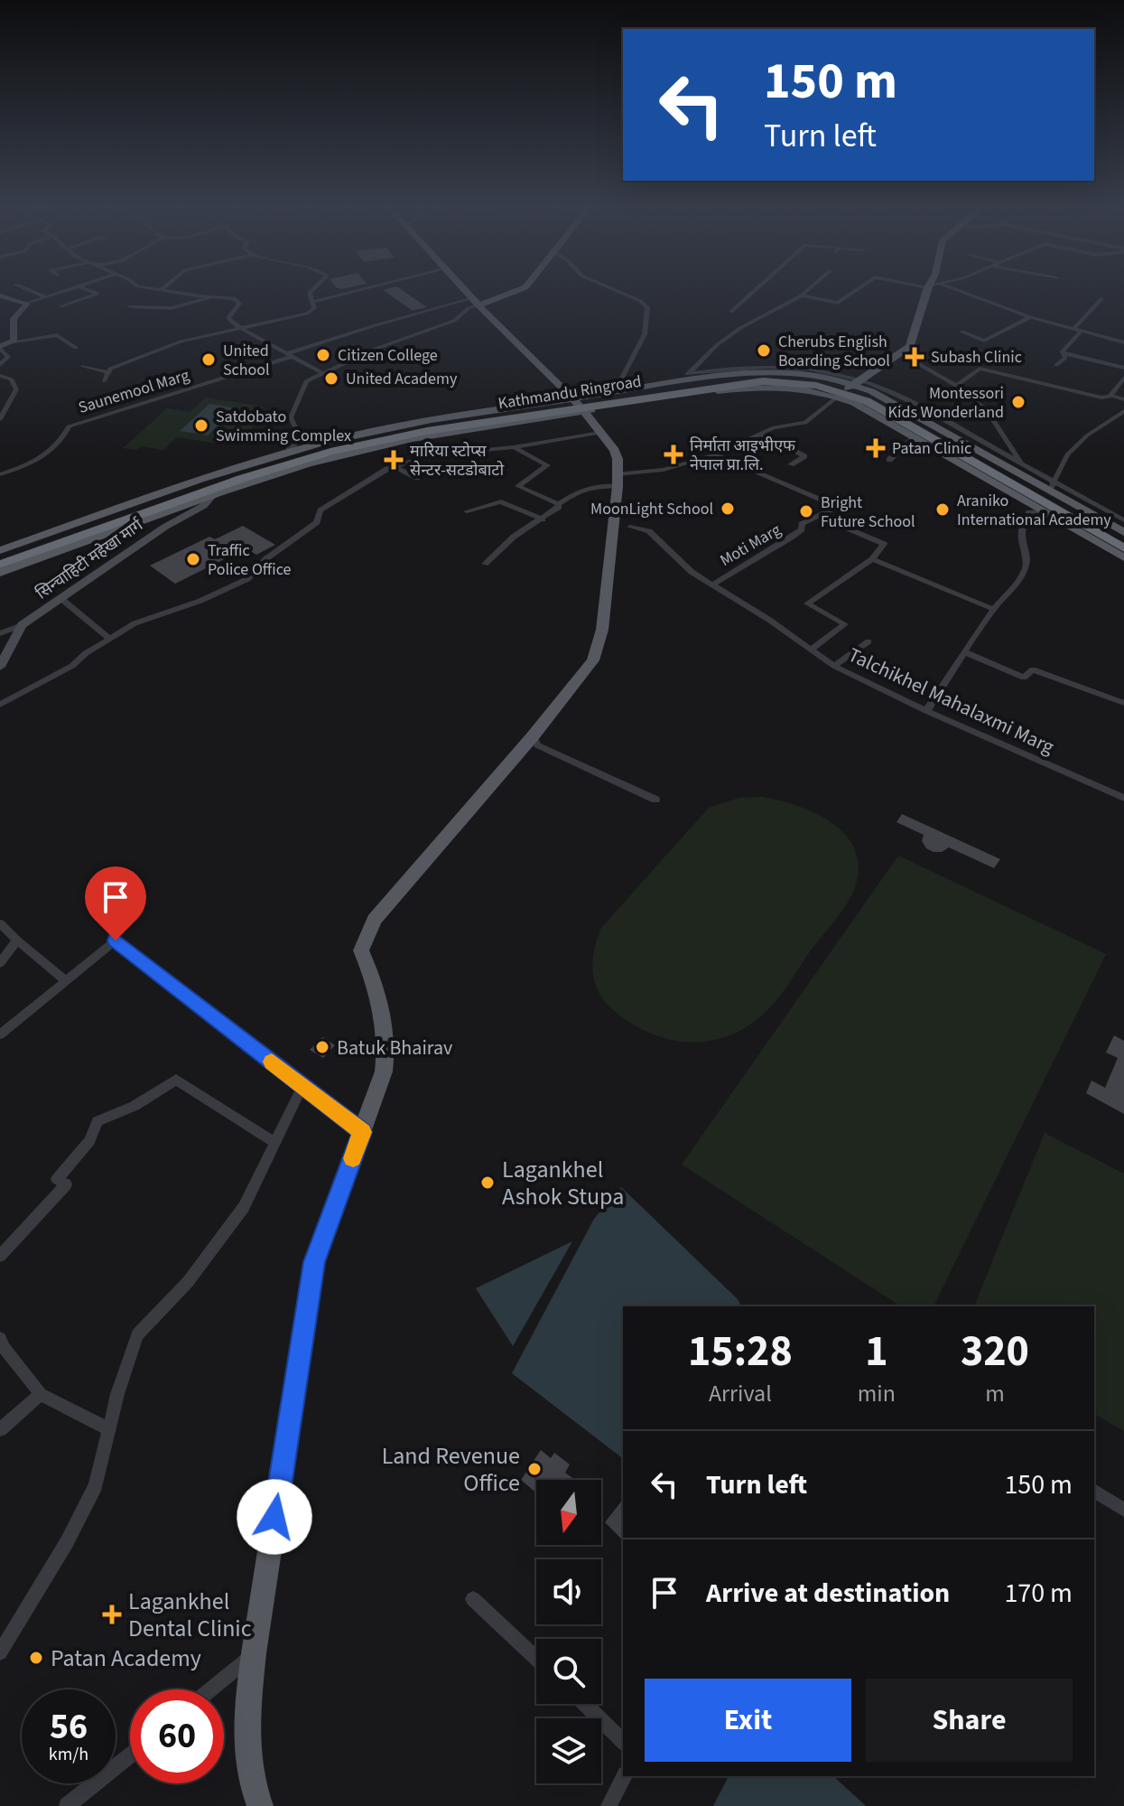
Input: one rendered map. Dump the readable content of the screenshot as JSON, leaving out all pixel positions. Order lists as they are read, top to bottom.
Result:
{
  "streets": {
    "highway": ["Kathmandu Ringroad"],
    "street": [
      "Saunemool Marg",
      "Moti Marg",
      "सिन्चाहिटी महेखा मार्ग",
      "Talchikhel Mahalaxmi Marg"
    ]
  },
  "crossings": [
    ["Moti Marg", "Talchikhel Mahalaxmi Marg"]
  ],
  "places": {
    "other": [
      "Cherubs English Boarding School",
      "Citizen College",
      "United School",
      "United Academy",
      "Montessori Kids Wonderland",
      "Satdobato Swimming Complex",
      "MoonLight School",
      "Araniko International Academy",
      "Bright Future School",
      "Traffic Police Office",
      "Batuk Bhairav",
      "Lagankhel Ashok Stupa",
      "Land Revenue Office",
      "Patan Academy"
    ],
    "health": [
      "Subash Clinic",
      "Patan Clinic",
      "निर्माता आइभीएफ नेपाल प्रा.लि.",
      "मारिया स्टोप्स सेन्टर-सटडोबाटो",
      "Lagankhel Dental Clinic"
    ]
  },
  "north": "bottom",
  "page": {
    "turn": ["150 m", "Turn left"],
    "eta": [
      "15:28",
      "Arrival",
      "1",
      "min",
      "320",
      "m"
    ],
    "list": [
      {
        "name": "Turn left",
        "value": "150 m"
      },
      {
        "name": "Arrive at destination",
        "value": "170 m"
      }
    ],
    "buttons": ["Exit", "Share"],
    "speed": "56 km/h",
    "limit": "60"
  }
}
